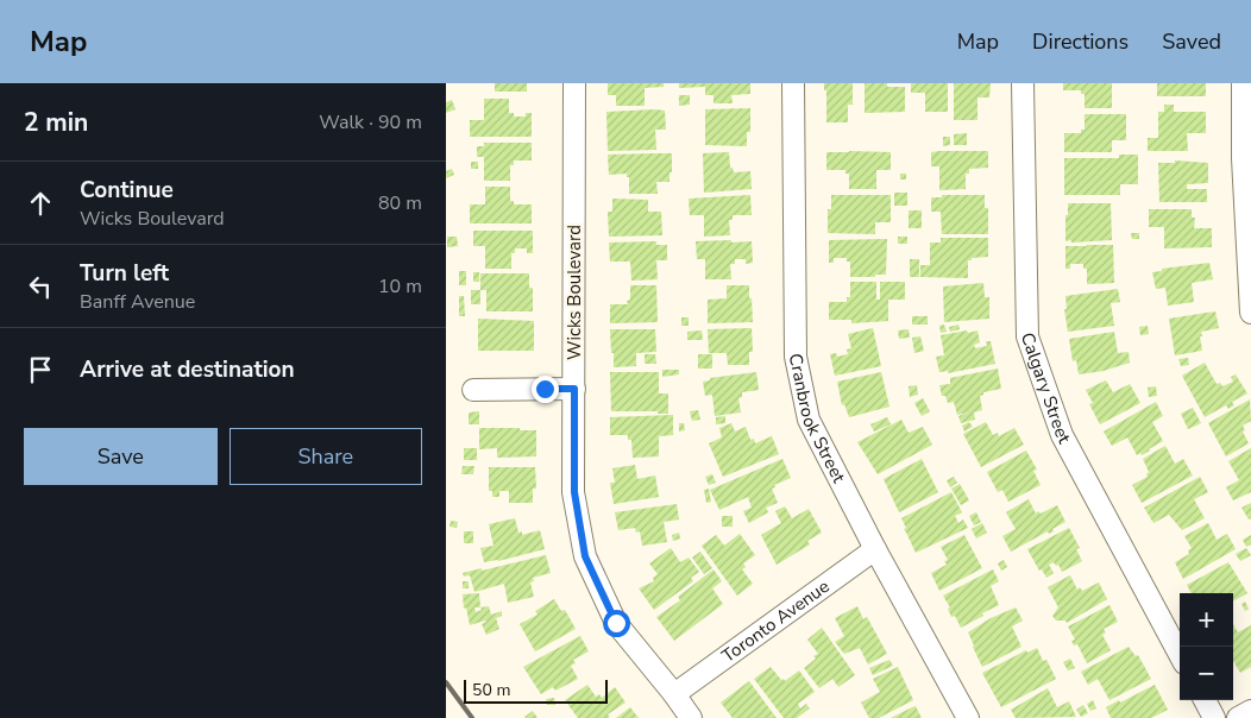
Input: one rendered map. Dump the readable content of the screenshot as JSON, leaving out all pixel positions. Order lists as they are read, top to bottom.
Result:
{
  "streets": {
    "street": [
      "Wicks Boulevard",
      "Calgary Street",
      "Cranbrook Street",
      "Toronto Avenue"
    ]
  },
  "crossings": [
    ["Wicks Boulevard", "Toronto Avenue"],
    ["Cranbrook Street", "Toronto Avenue"]
  ],
  "scale_bar": "50 m",
  "page": {
    "header": "Map",
    "nav": ["Map", "Directions", "Saved"],
    "heading": ["2 min", "Walk · 90 m"],
    "list": [
      ["Continue", "Wicks Boulevard", "80 m"],
      ["Turn left", "Banff Avenue", "10 m"],
      "Arrive at destination"
    ],
    "buttons": ["Save", "Share"],
    "map_buttons": ["+", "−"],
    "scale": "50 m"
  }
}
